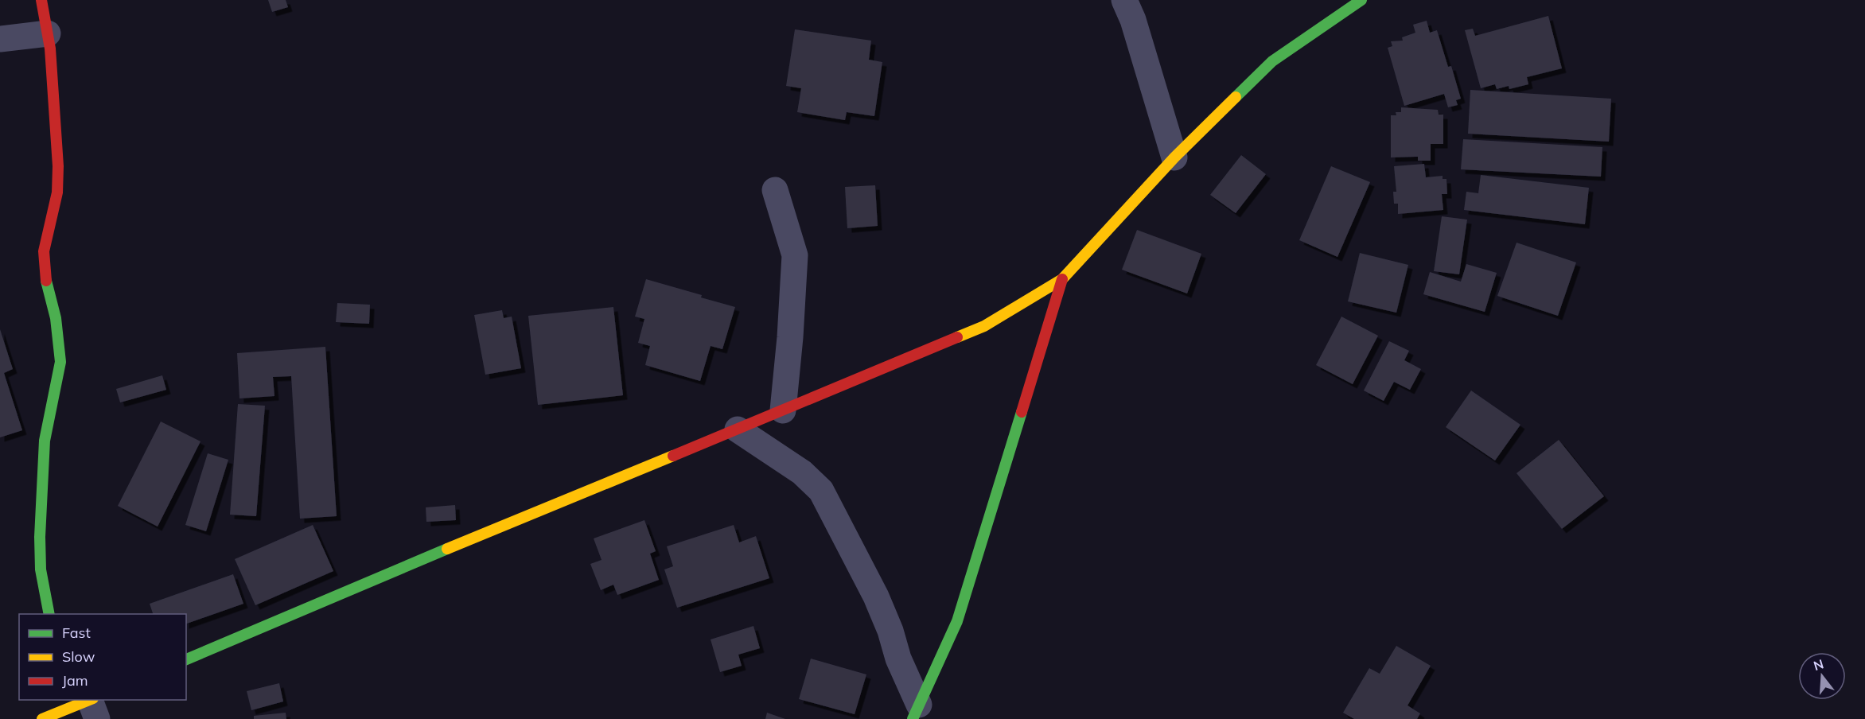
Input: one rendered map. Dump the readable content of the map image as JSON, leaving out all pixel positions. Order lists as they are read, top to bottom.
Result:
{
  "legend": ["Fast", "Slow", "Jam"],
  "north": "top"
}
